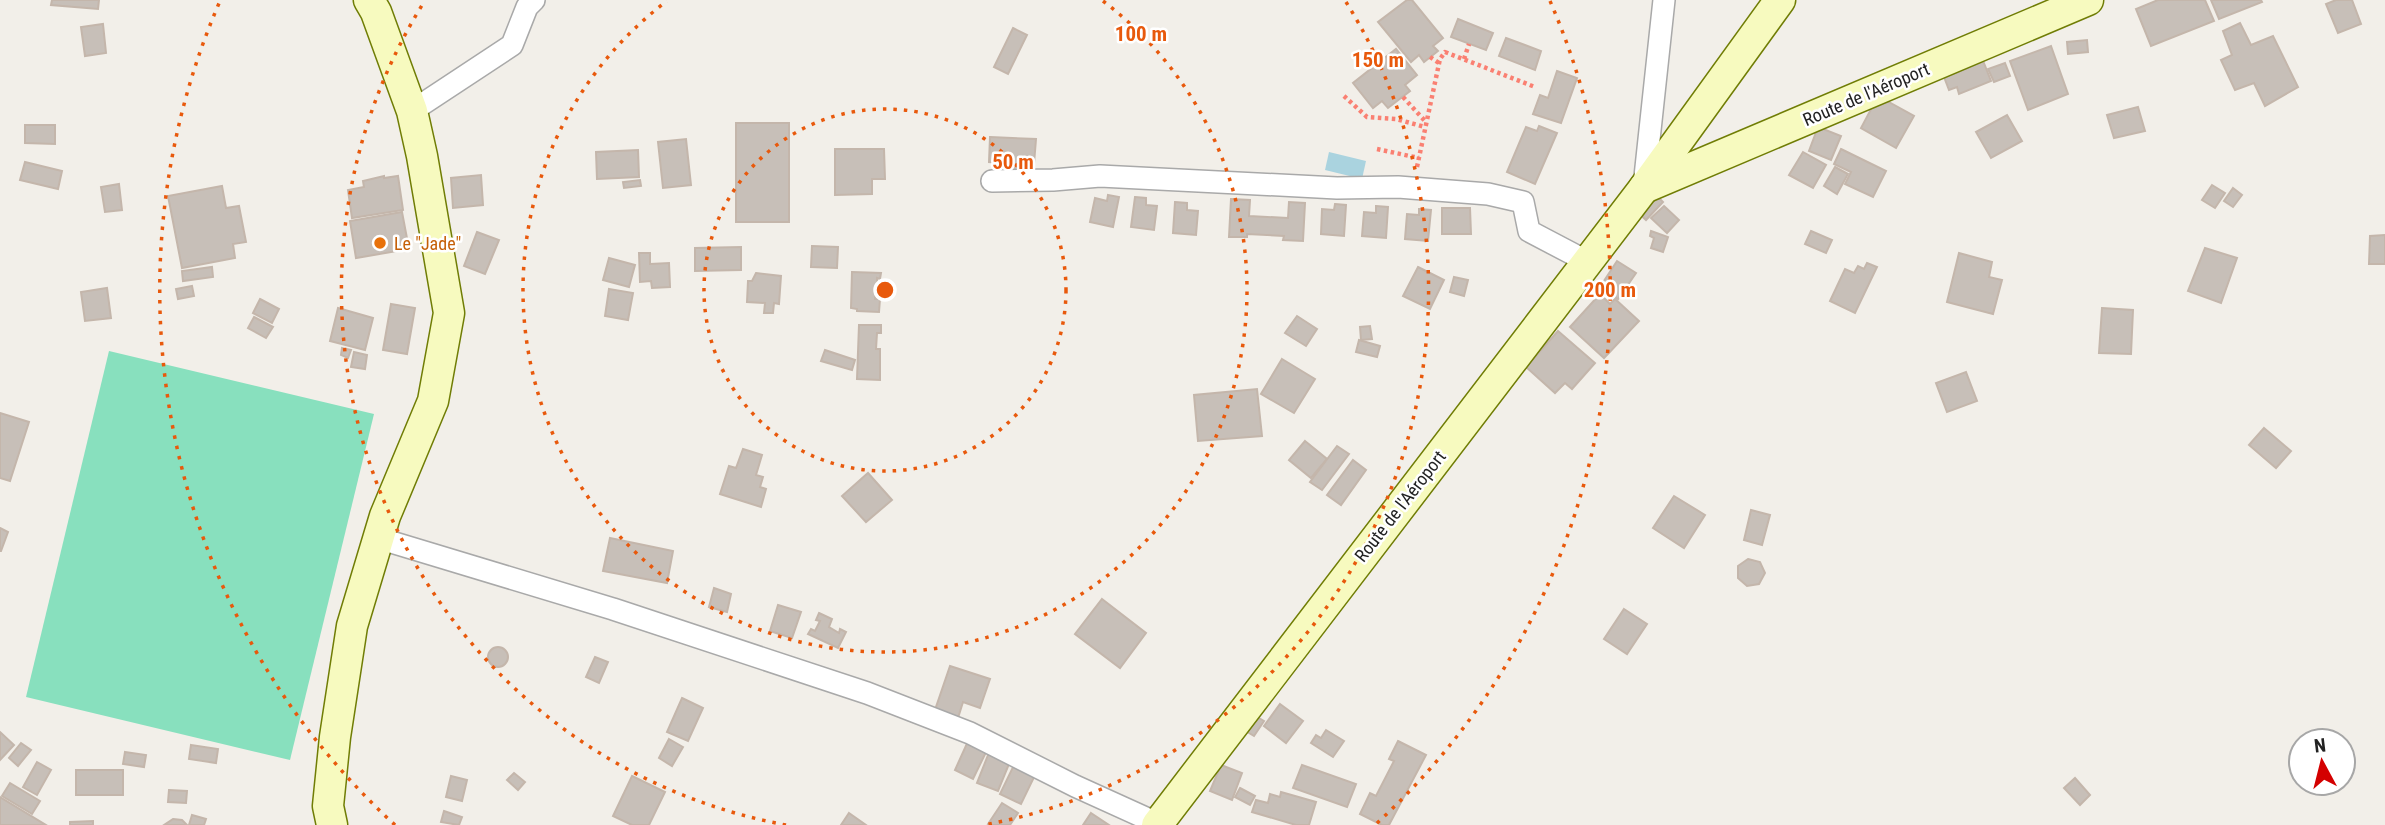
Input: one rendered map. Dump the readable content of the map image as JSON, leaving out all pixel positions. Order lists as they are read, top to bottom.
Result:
{
  "streets": {
    "main road": ["Route de l'Aéroport"]
  },
  "places": ["Le \"Jade\""],
  "north": "top",
  "rings": [
    "100 m",
    "150 m",
    "50 m",
    "200 m"
  ]
}
